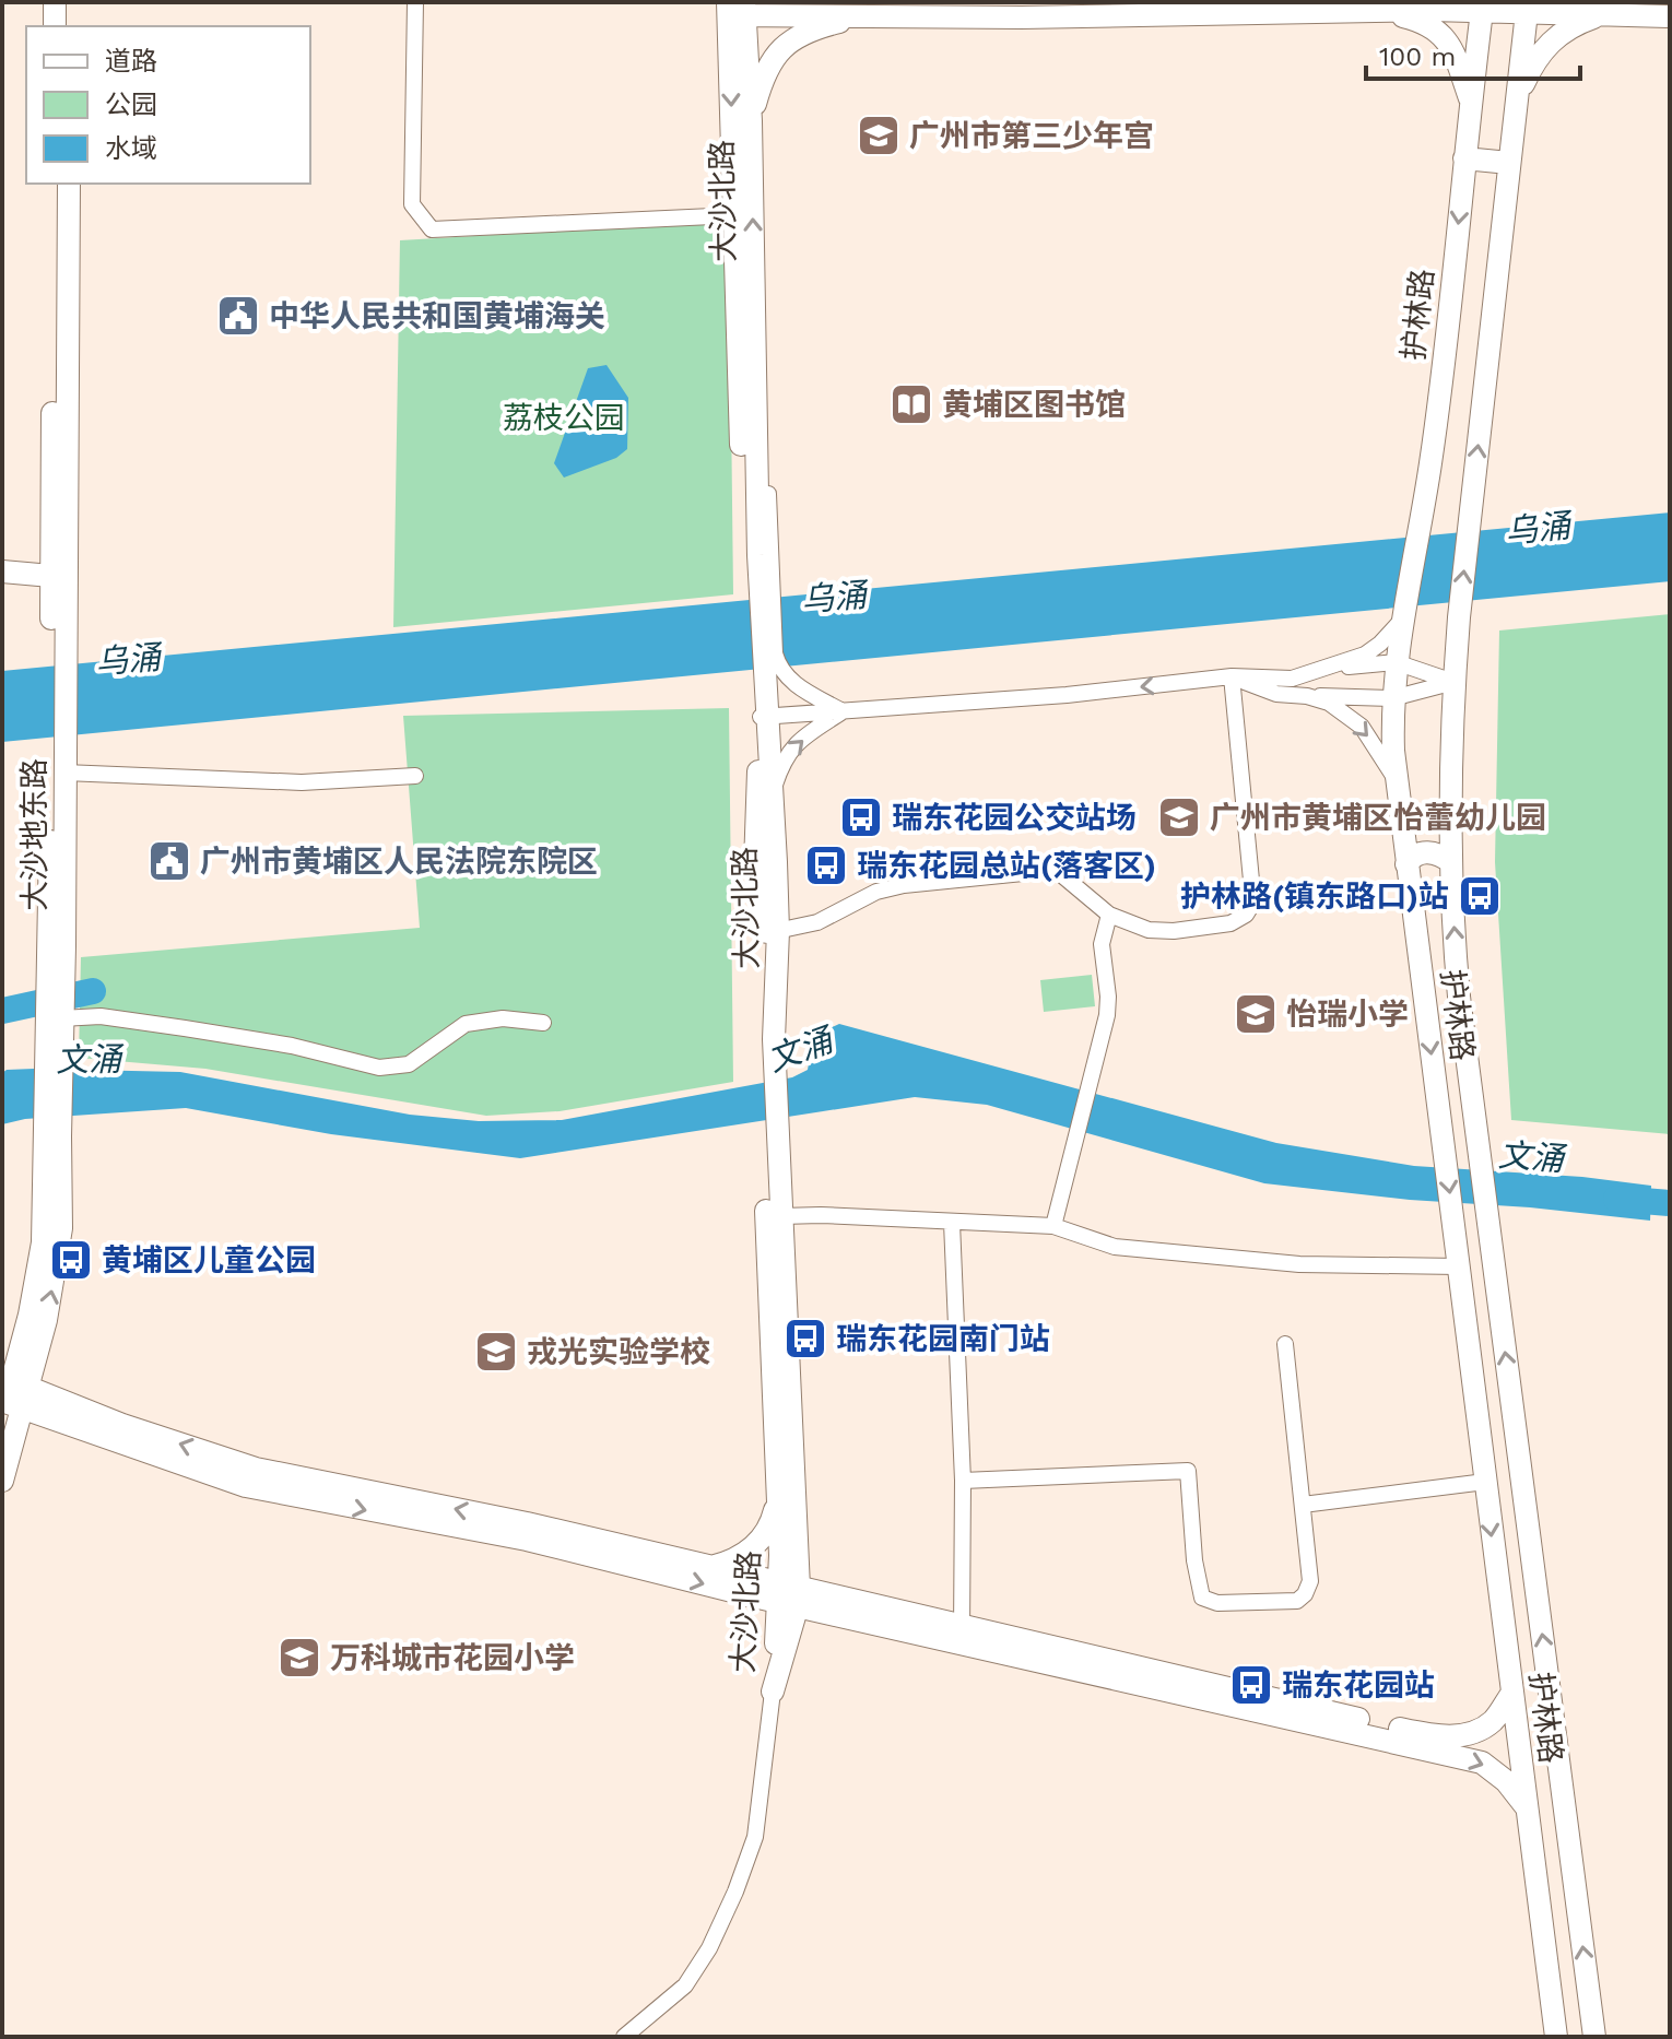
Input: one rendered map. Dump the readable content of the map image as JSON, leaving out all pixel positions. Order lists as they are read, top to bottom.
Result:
{
  "streets": {
    "street": ["大沙北路", "护林路", "大沙地东路"]
  },
  "water": ["乌涌", "文涌"],
  "parks": ["荔枝公园"],
  "places": {
    "school or university": [
      "广州市第三少年宫",
      "广州市黄埔区怡蕾幼儿园",
      "怡瑞小学",
      "戎光实验学校",
      "万科城市花园小学"
    ],
    "public building": ["中华人民共和国黄埔海关", "广州市黄埔区人民法院东院区"],
    "library": ["黄埔区图书馆"],
    "bus stop": [
      "瑞东花园公交站场",
      "瑞东花园总站(落客区)",
      "护林路(镇东路口)站",
      "黄埔区儿童公园",
      "瑞东花园南门站",
      "瑞东花园站"
    ]
  },
  "legend": ["道路", "公园", "水域"],
  "scale_bar": "100 m"
}
